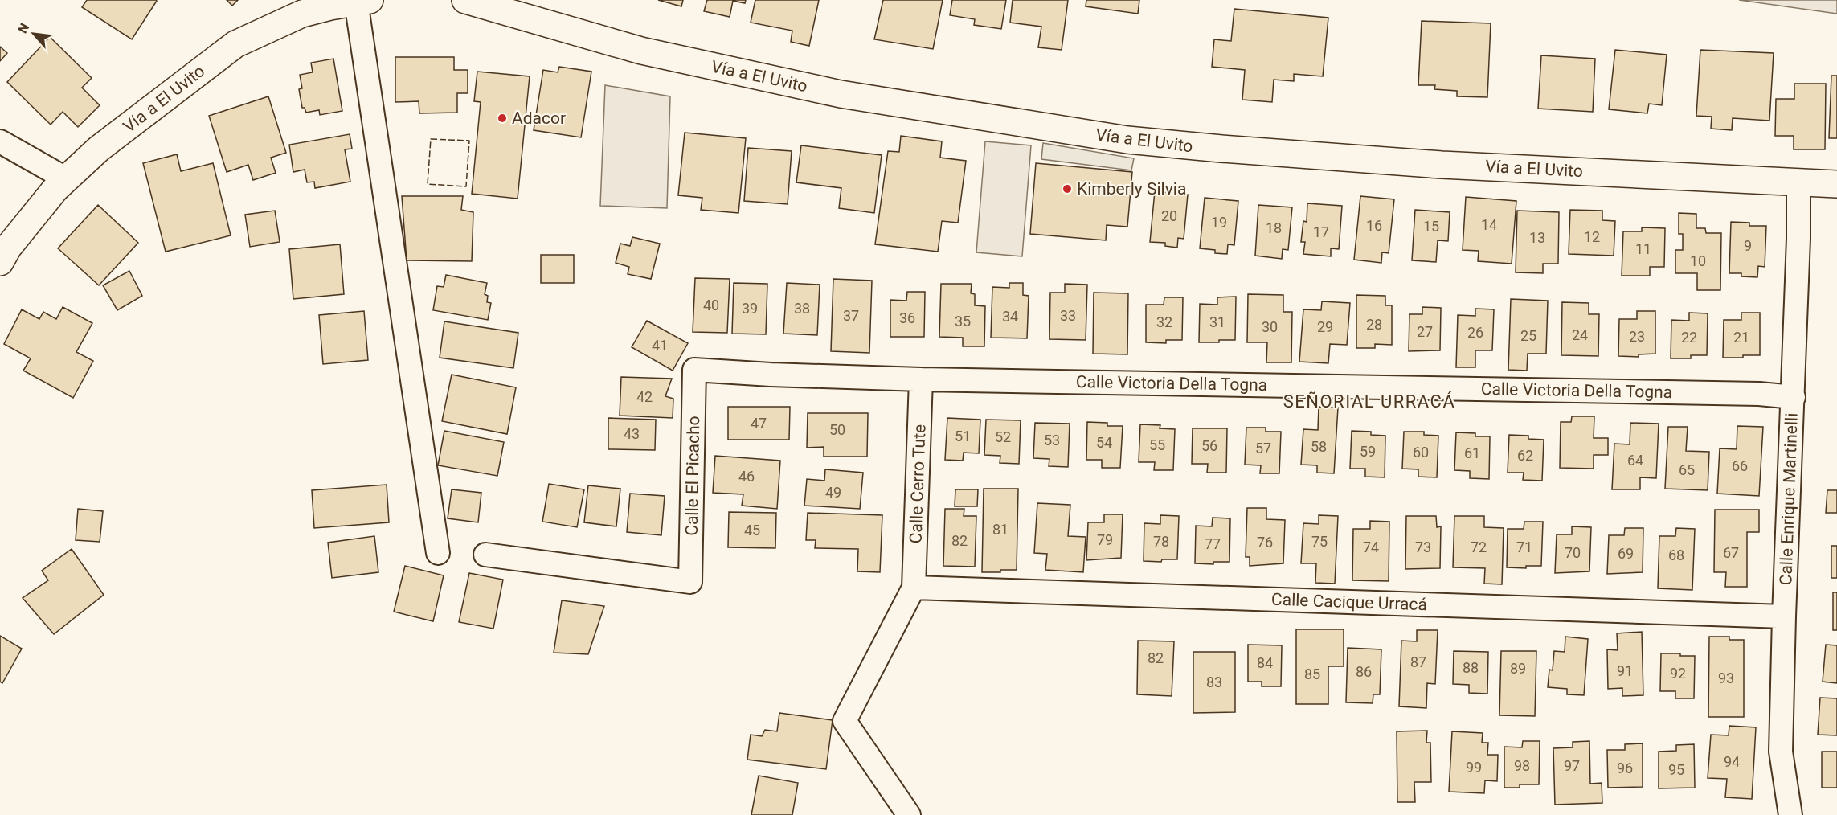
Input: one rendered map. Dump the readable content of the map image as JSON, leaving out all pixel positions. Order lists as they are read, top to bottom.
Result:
{
  "streets": {
    "street": [
      "Vía a El Uvito",
      "Calle Victoria Della Togna",
      "Calle El Picacho",
      "Calle Cerro Tute",
      "Calle Enrique Martinelli",
      "Calle Cacique Urracá"
    ]
  },
  "crossings": [
    ["Vía a El Uvito", "Calle Enrique Martinelli"],
    ["Calle Victoria Della Togna", "Calle El Picacho"],
    ["Calle Victoria Della Togna", "Calle Cerro Tute"],
    ["Calle Victoria Della Togna", "Calle Enrique Martinelli"],
    ["Calle Cerro Tute", "Calle Cacique Urracá"],
    ["Calle Enrique Martinelli", "Calle Cacique Urracá"]
  ],
  "districts": ["SEÑORIAL URRACÁ"],
  "places": ["Adacor", "Kimberly Silvia"],
  "house_numbers": [
    "20",
    "19",
    "14",
    "16",
    "15",
    "18",
    "17",
    "12",
    "13",
    "9",
    "11",
    "10",
    "40",
    "39",
    "38",
    "37",
    "33",
    "34",
    "36",
    "35",
    "32",
    "31",
    "28",
    "30",
    "29",
    "27",
    "26",
    "24",
    "25",
    "23",
    "22",
    "21",
    "41",
    "42",
    "47",
    "50",
    "43",
    "51",
    "52",
    "53",
    "54",
    "55",
    "56",
    "58",
    "57",
    "59",
    "60",
    "61",
    "62",
    "64",
    "66",
    "65",
    "46",
    "49",
    "81",
    "45",
    "79",
    "82",
    "78",
    "75",
    "76",
    "77",
    "74",
    "73",
    "72",
    "71",
    "70",
    "67",
    "69",
    "68",
    "82",
    "87",
    "84",
    "88",
    "89",
    "91",
    "86",
    "92",
    "85",
    "93",
    "83",
    "94",
    "98",
    "97",
    "99",
    "96",
    "95"
  ],
  "north": "top left"
}
